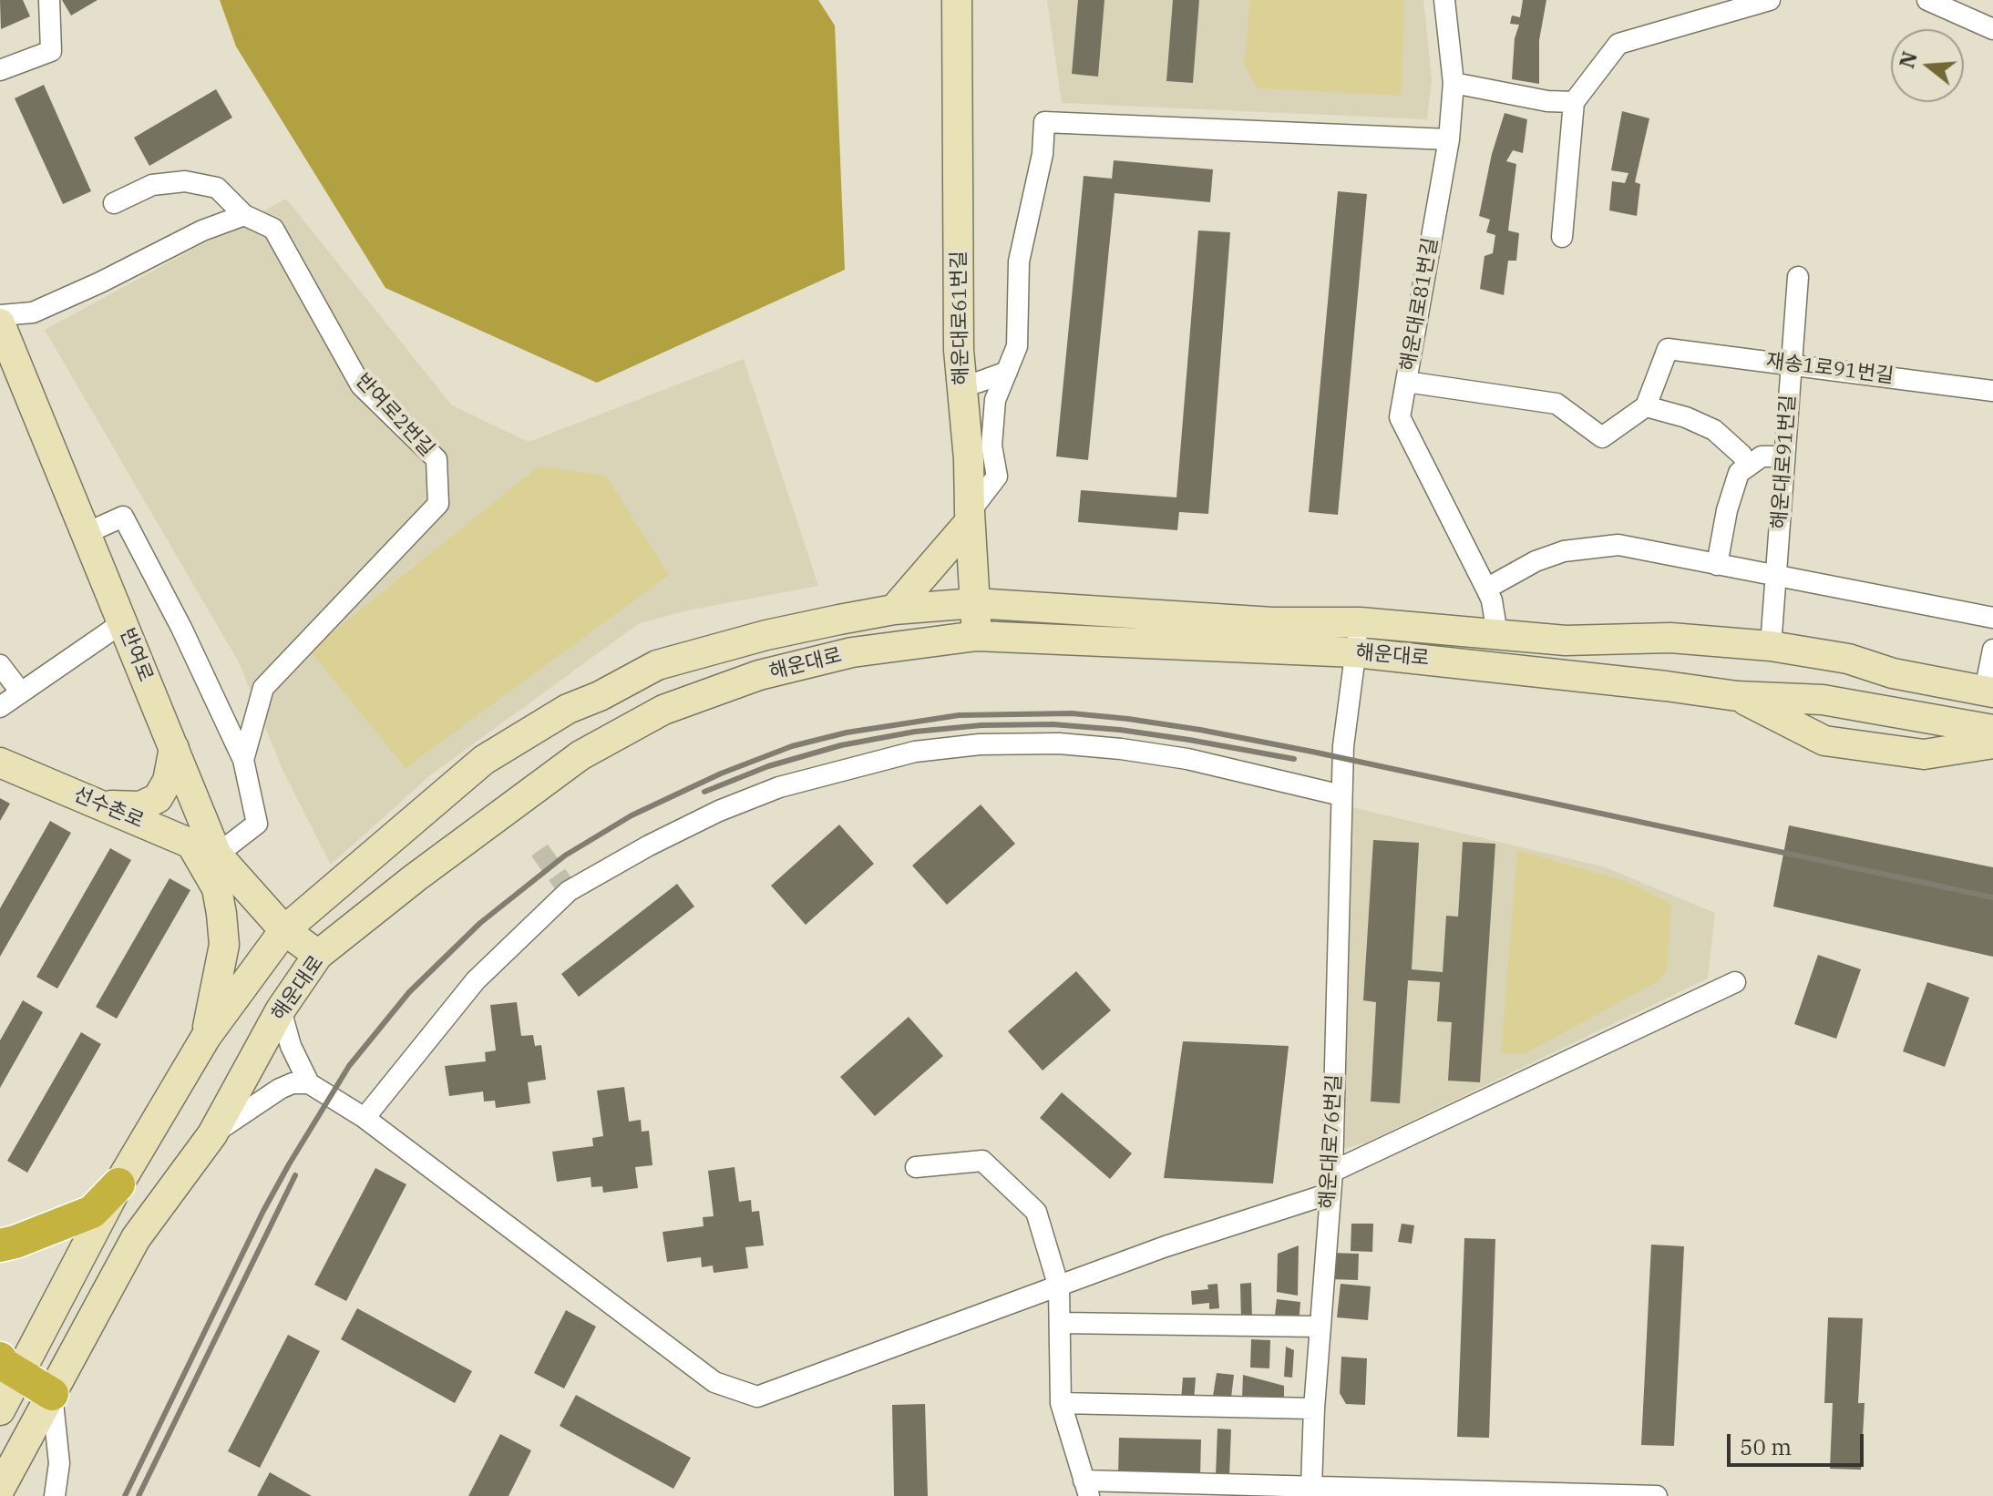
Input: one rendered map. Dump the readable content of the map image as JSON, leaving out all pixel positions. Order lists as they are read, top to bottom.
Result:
{
  "streets": {
    "main road": [
      "해운대로61번길",
      "반여로",
      "해운대로",
      "선수촌로"
    ],
    "street": [
      "해운대로81번길",
      "재송1로91번길",
      "반여로2번길",
      "해운대로91번길",
      "해운대로76번길"
    ]
  },
  "crossings": [
    ["해운대로81번길", "해운대로"],
    ["해운대로61번길", "해운대로"],
    ["재송1로91번길", "해운대로91번길"],
    ["해운대로91번길", "해운대로"],
    ["반여로", "해운대로"],
    ["반여로", "선수촌로"],
    ["해운대로", "해운대로76번길"]
  ],
  "scale_bar": "50 m",
  "north": "left"
}
